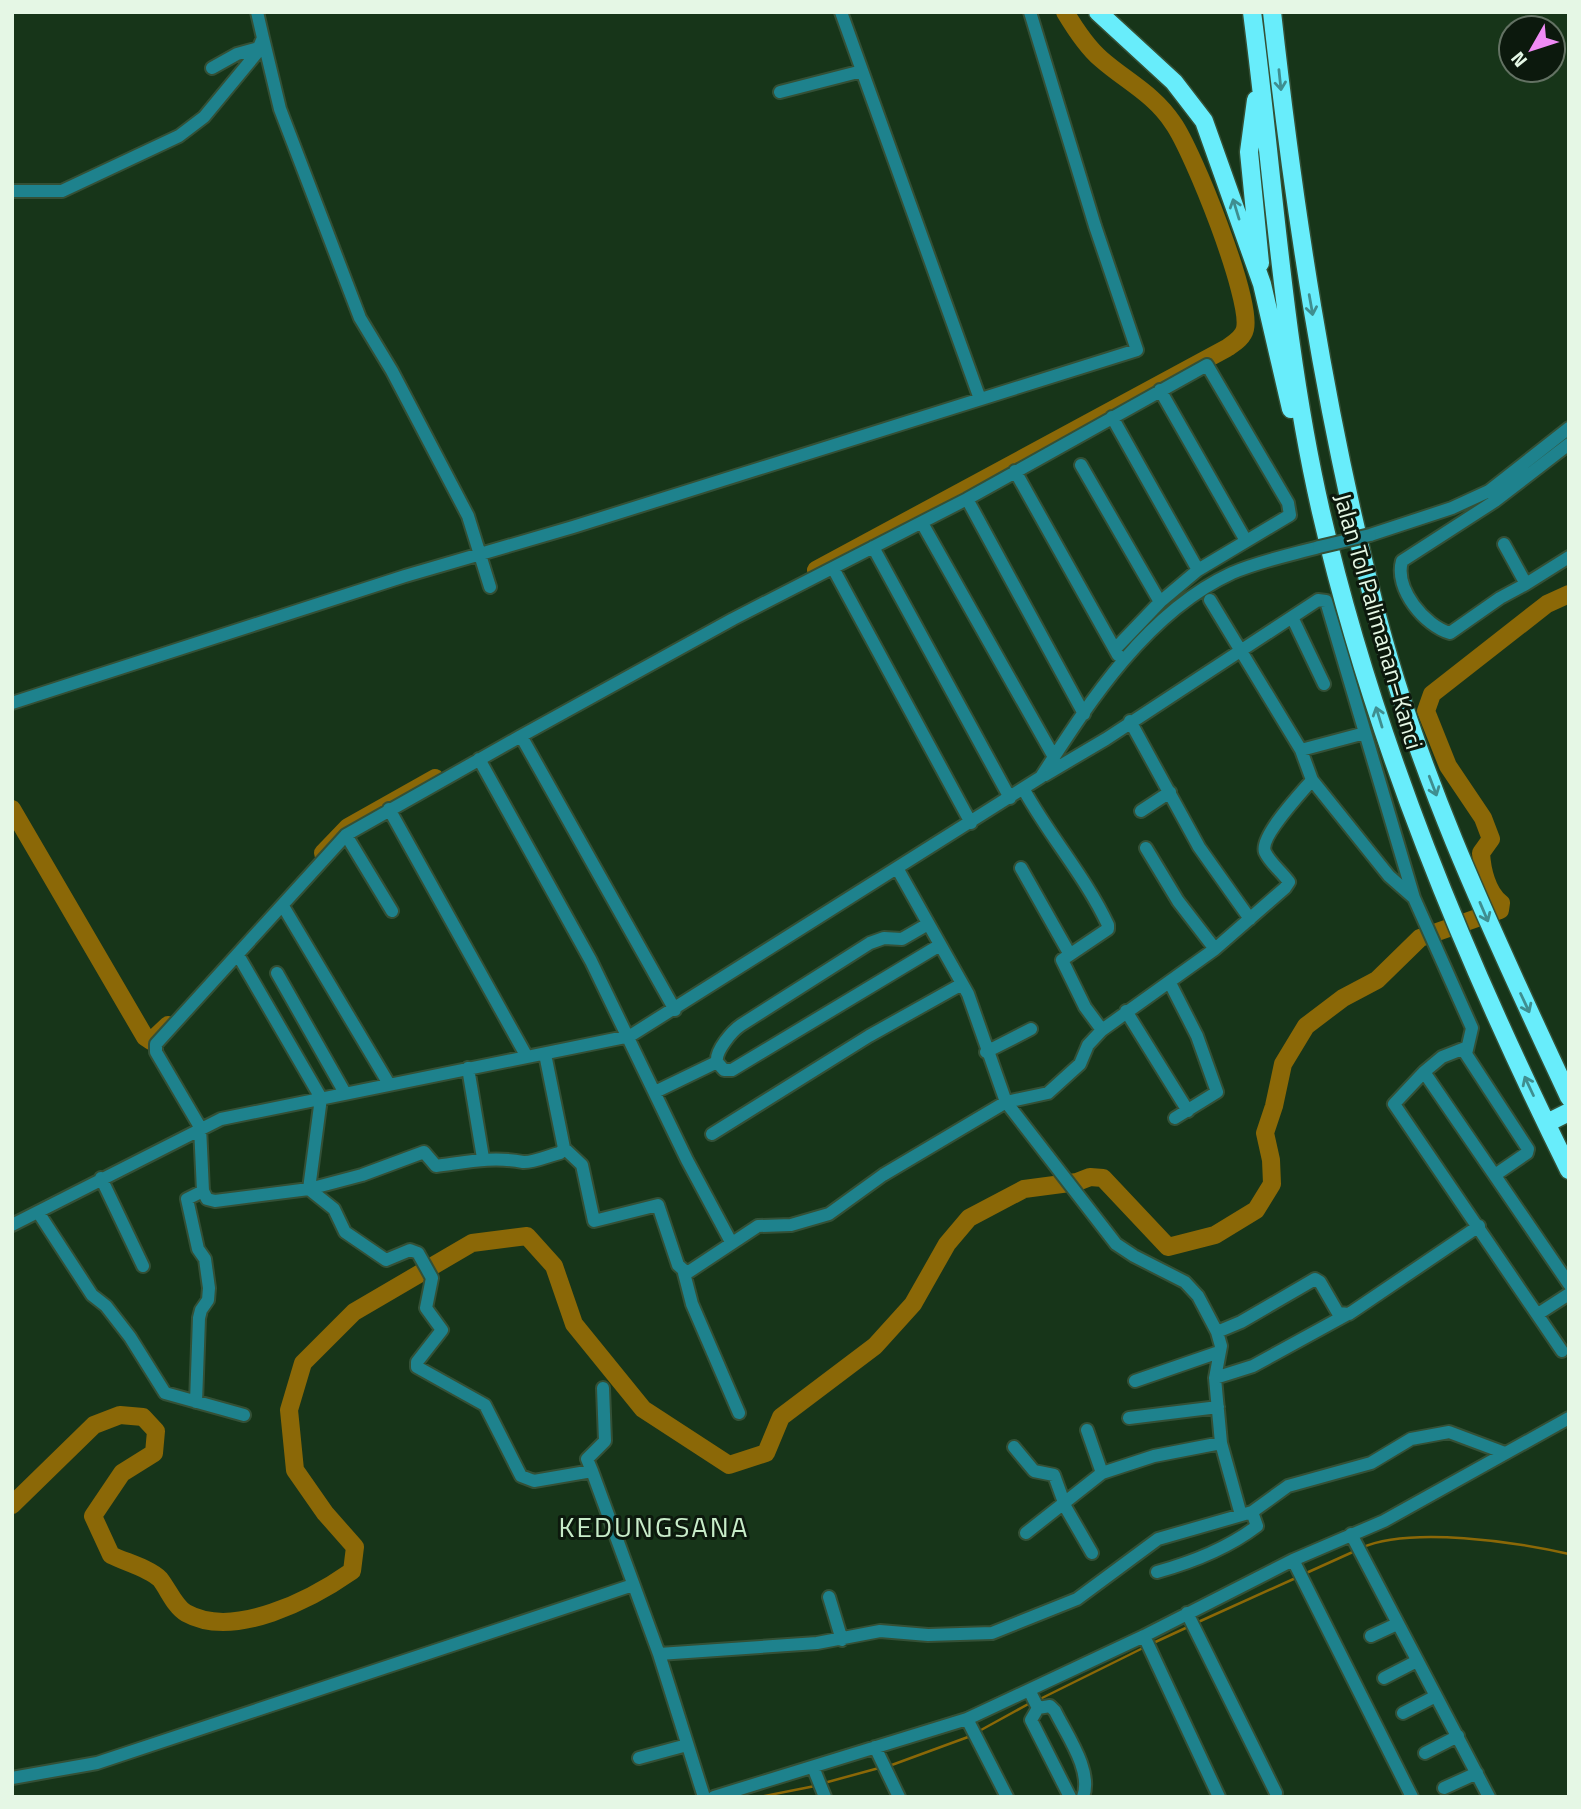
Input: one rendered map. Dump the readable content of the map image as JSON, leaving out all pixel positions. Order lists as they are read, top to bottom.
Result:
{
  "streets": {
    "highway": ["Jalan Tol Palimanan–Kanci"]
  },
  "districts": ["KEDUNGSANA"],
  "north": "bottom left"
}
